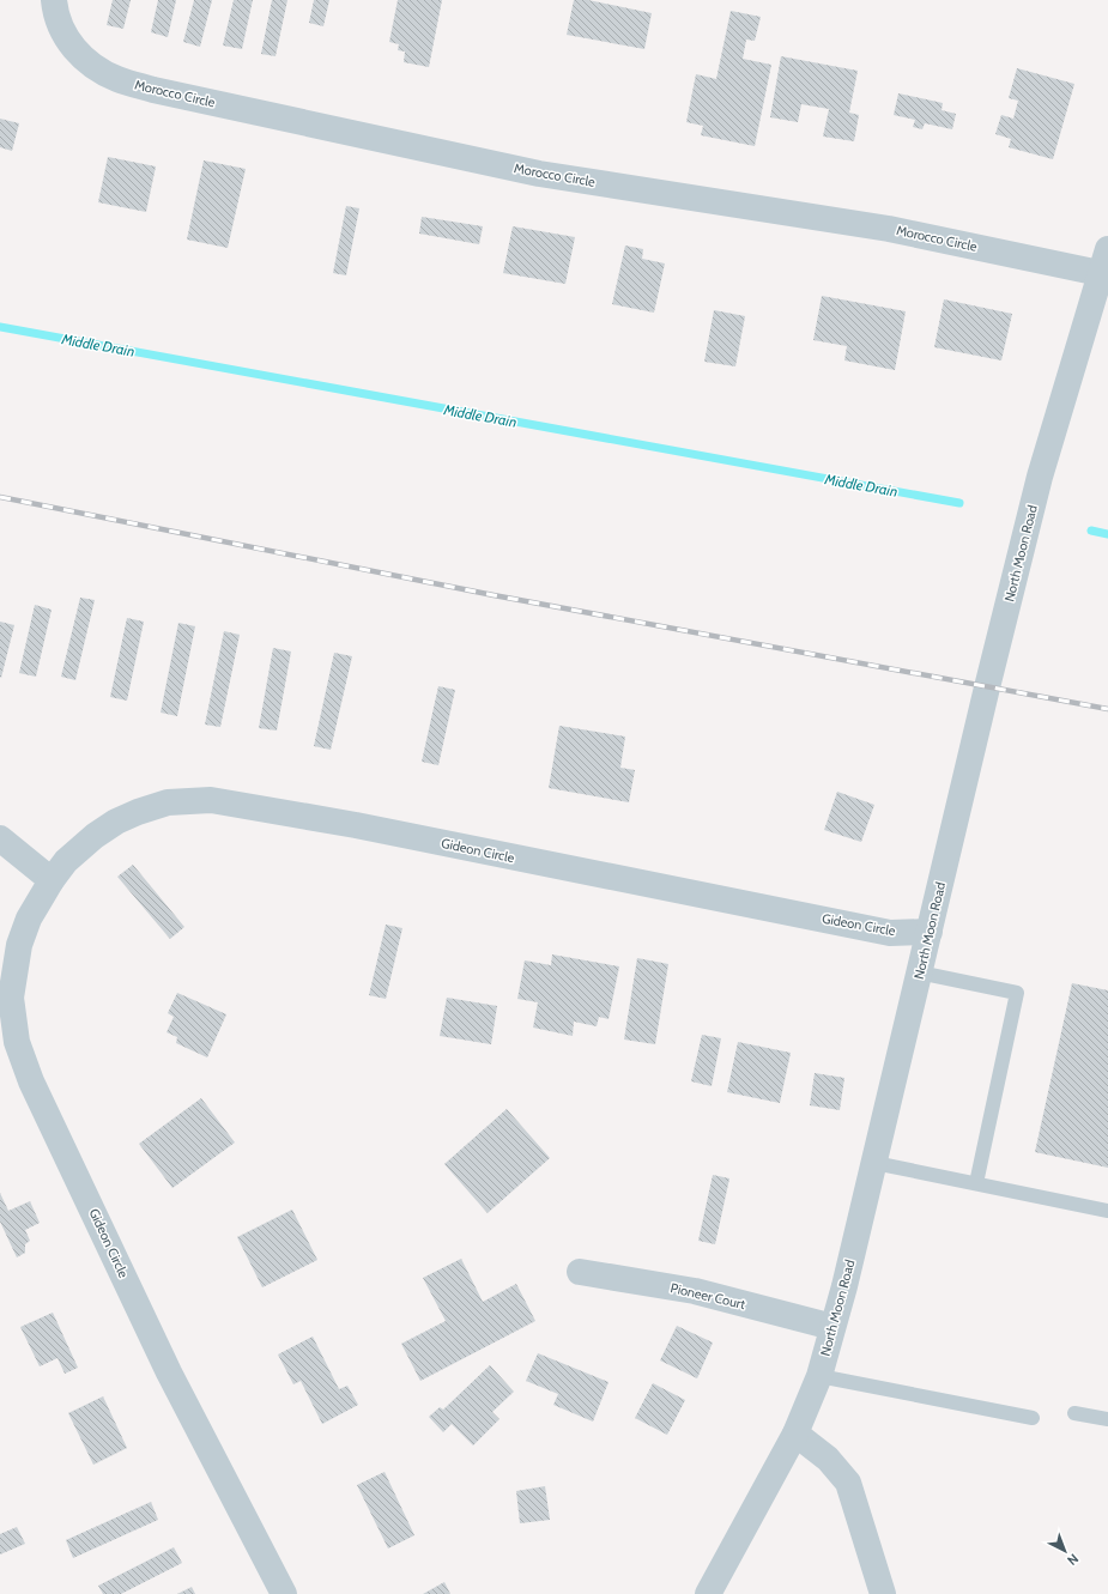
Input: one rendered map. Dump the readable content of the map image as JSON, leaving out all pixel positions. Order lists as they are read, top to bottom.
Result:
{
  "streets": {
    "street": [
      "Morocco Circle",
      "North Moon Road",
      "Gideon Circle",
      "Pioneer Court"
    ]
  },
  "crossings": [
    ["Morocco Circle", "North Moon Road"],
    ["North Moon Road", "Gideon Circle"],
    ["North Moon Road", "Pioneer Court"]
  ],
  "water": ["Middle Drain"],
  "north": "bottom right"
}
